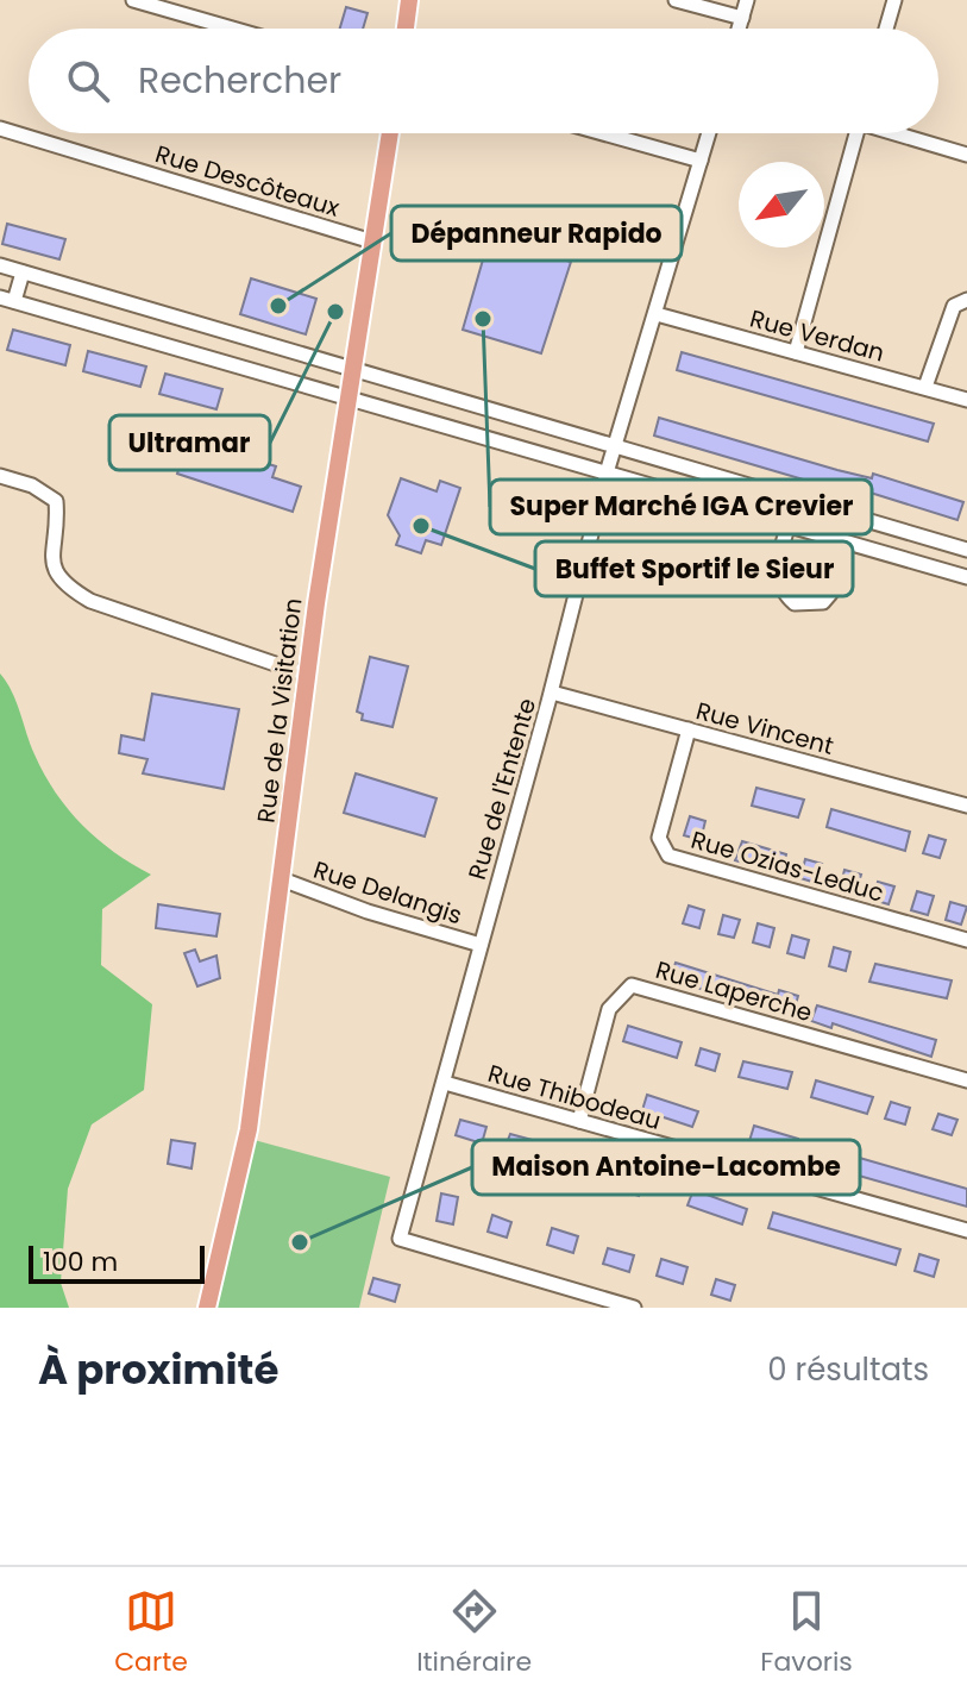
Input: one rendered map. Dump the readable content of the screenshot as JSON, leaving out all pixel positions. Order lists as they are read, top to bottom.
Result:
{
  "streets": {
    "main road": ["Rue de la Visitation"],
    "street": [
      "Rue Descôteaux",
      "Rue Verdan",
      "Rue Vincent",
      "Rue de l'Entente",
      "Rue Ozias-Leduc",
      "Rue Delangis",
      "Rue Laperche",
      "Rue Thibodeau"
    ]
  },
  "crossings": [
    ["Rue Descôteaux", "Rue de la Visitation"],
    ["Rue Verdan", "Rue de l'Entente"],
    ["Rue de la Visitation", "Rue Delangis"],
    ["Rue Vincent", "Rue de l'Entente"],
    ["Rue Vincent", "Rue Ozias-Leduc"],
    ["Rue de l'Entente", "Rue Delangis"],
    ["Rue de l'Entente", "Rue Thibodeau"],
    ["Rue Laperche", "Rue Thibodeau"]
  ],
  "places": [
    "Dépanneur Rapido",
    "Ultramar",
    "Super Marché IGA Crevier",
    "Buffet Sportif le Sieur",
    "Maison Antoine-Lacombe"
  ],
  "scale_bar": "100 m",
  "north": "bottom left",
  "page": {
    "search": "Rechercher",
    "scale": "100 m",
    "heading": ["À proximité", "0 résultats"],
    "nav": ["Carte", "Itinéraire", "Favoris"]
  }
}
